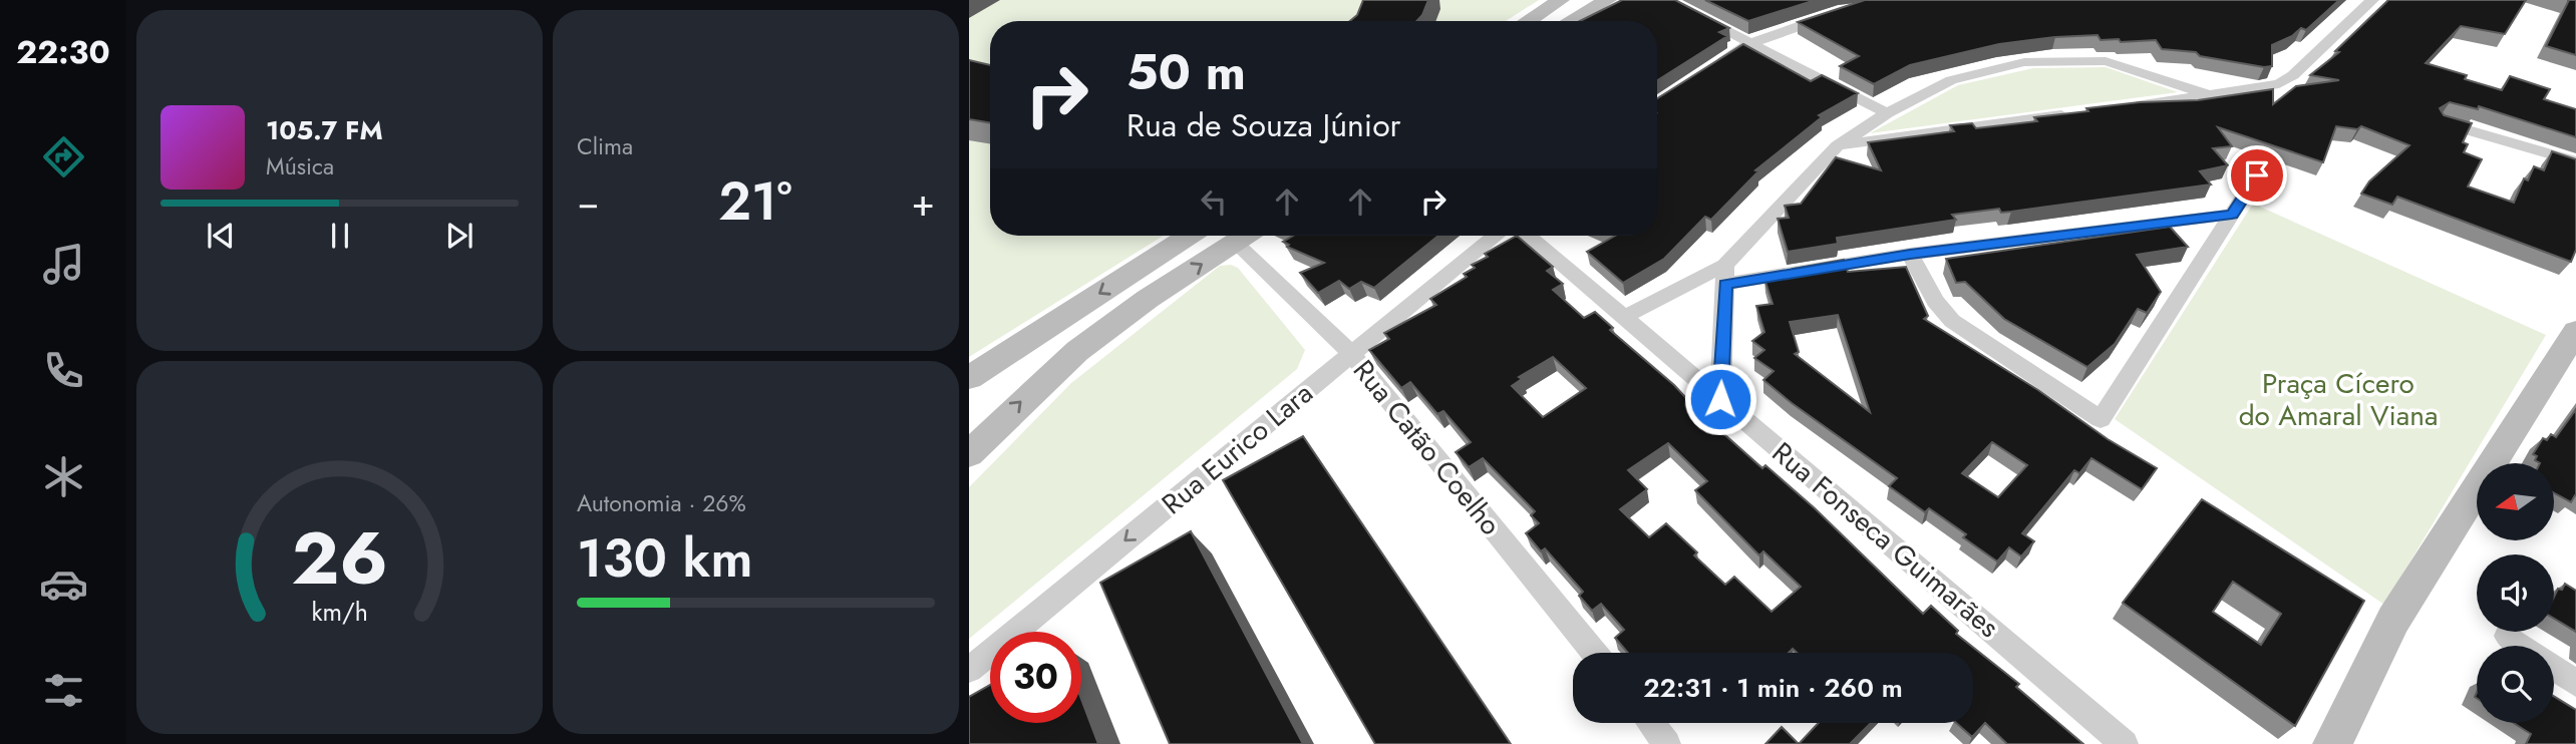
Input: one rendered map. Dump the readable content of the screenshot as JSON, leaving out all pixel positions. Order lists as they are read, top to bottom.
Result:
{
  "streets": {
    "street": ["Rua Catão Coelho", "Rua Eurico Lara", "Rua Fonseca Guimarães"]
  },
  "crossings": [
    ["Rua Catão Coelho", "Rua Eurico Lara"]
  ],
  "one_way": ["Rua Eurico Lara"],
  "parks": ["Praça Cícero do Amaral Viana"],
  "north": "left",
  "page": {
    "tabs": "22:30",
    "tile": [
      "Clima",
      ["Autonomia · 26%", "130 km"]
    ],
    "turn": ["50 m", "Rua de Souza Júnior"],
    "song": ["105.7 FM", "Música"],
    "heat": ["−", "21°", "+"],
    "limit": "30",
    "trip": "22:31 · 1 min · 260 m",
    "gauge": ["26", "km/h"]
  }
}
